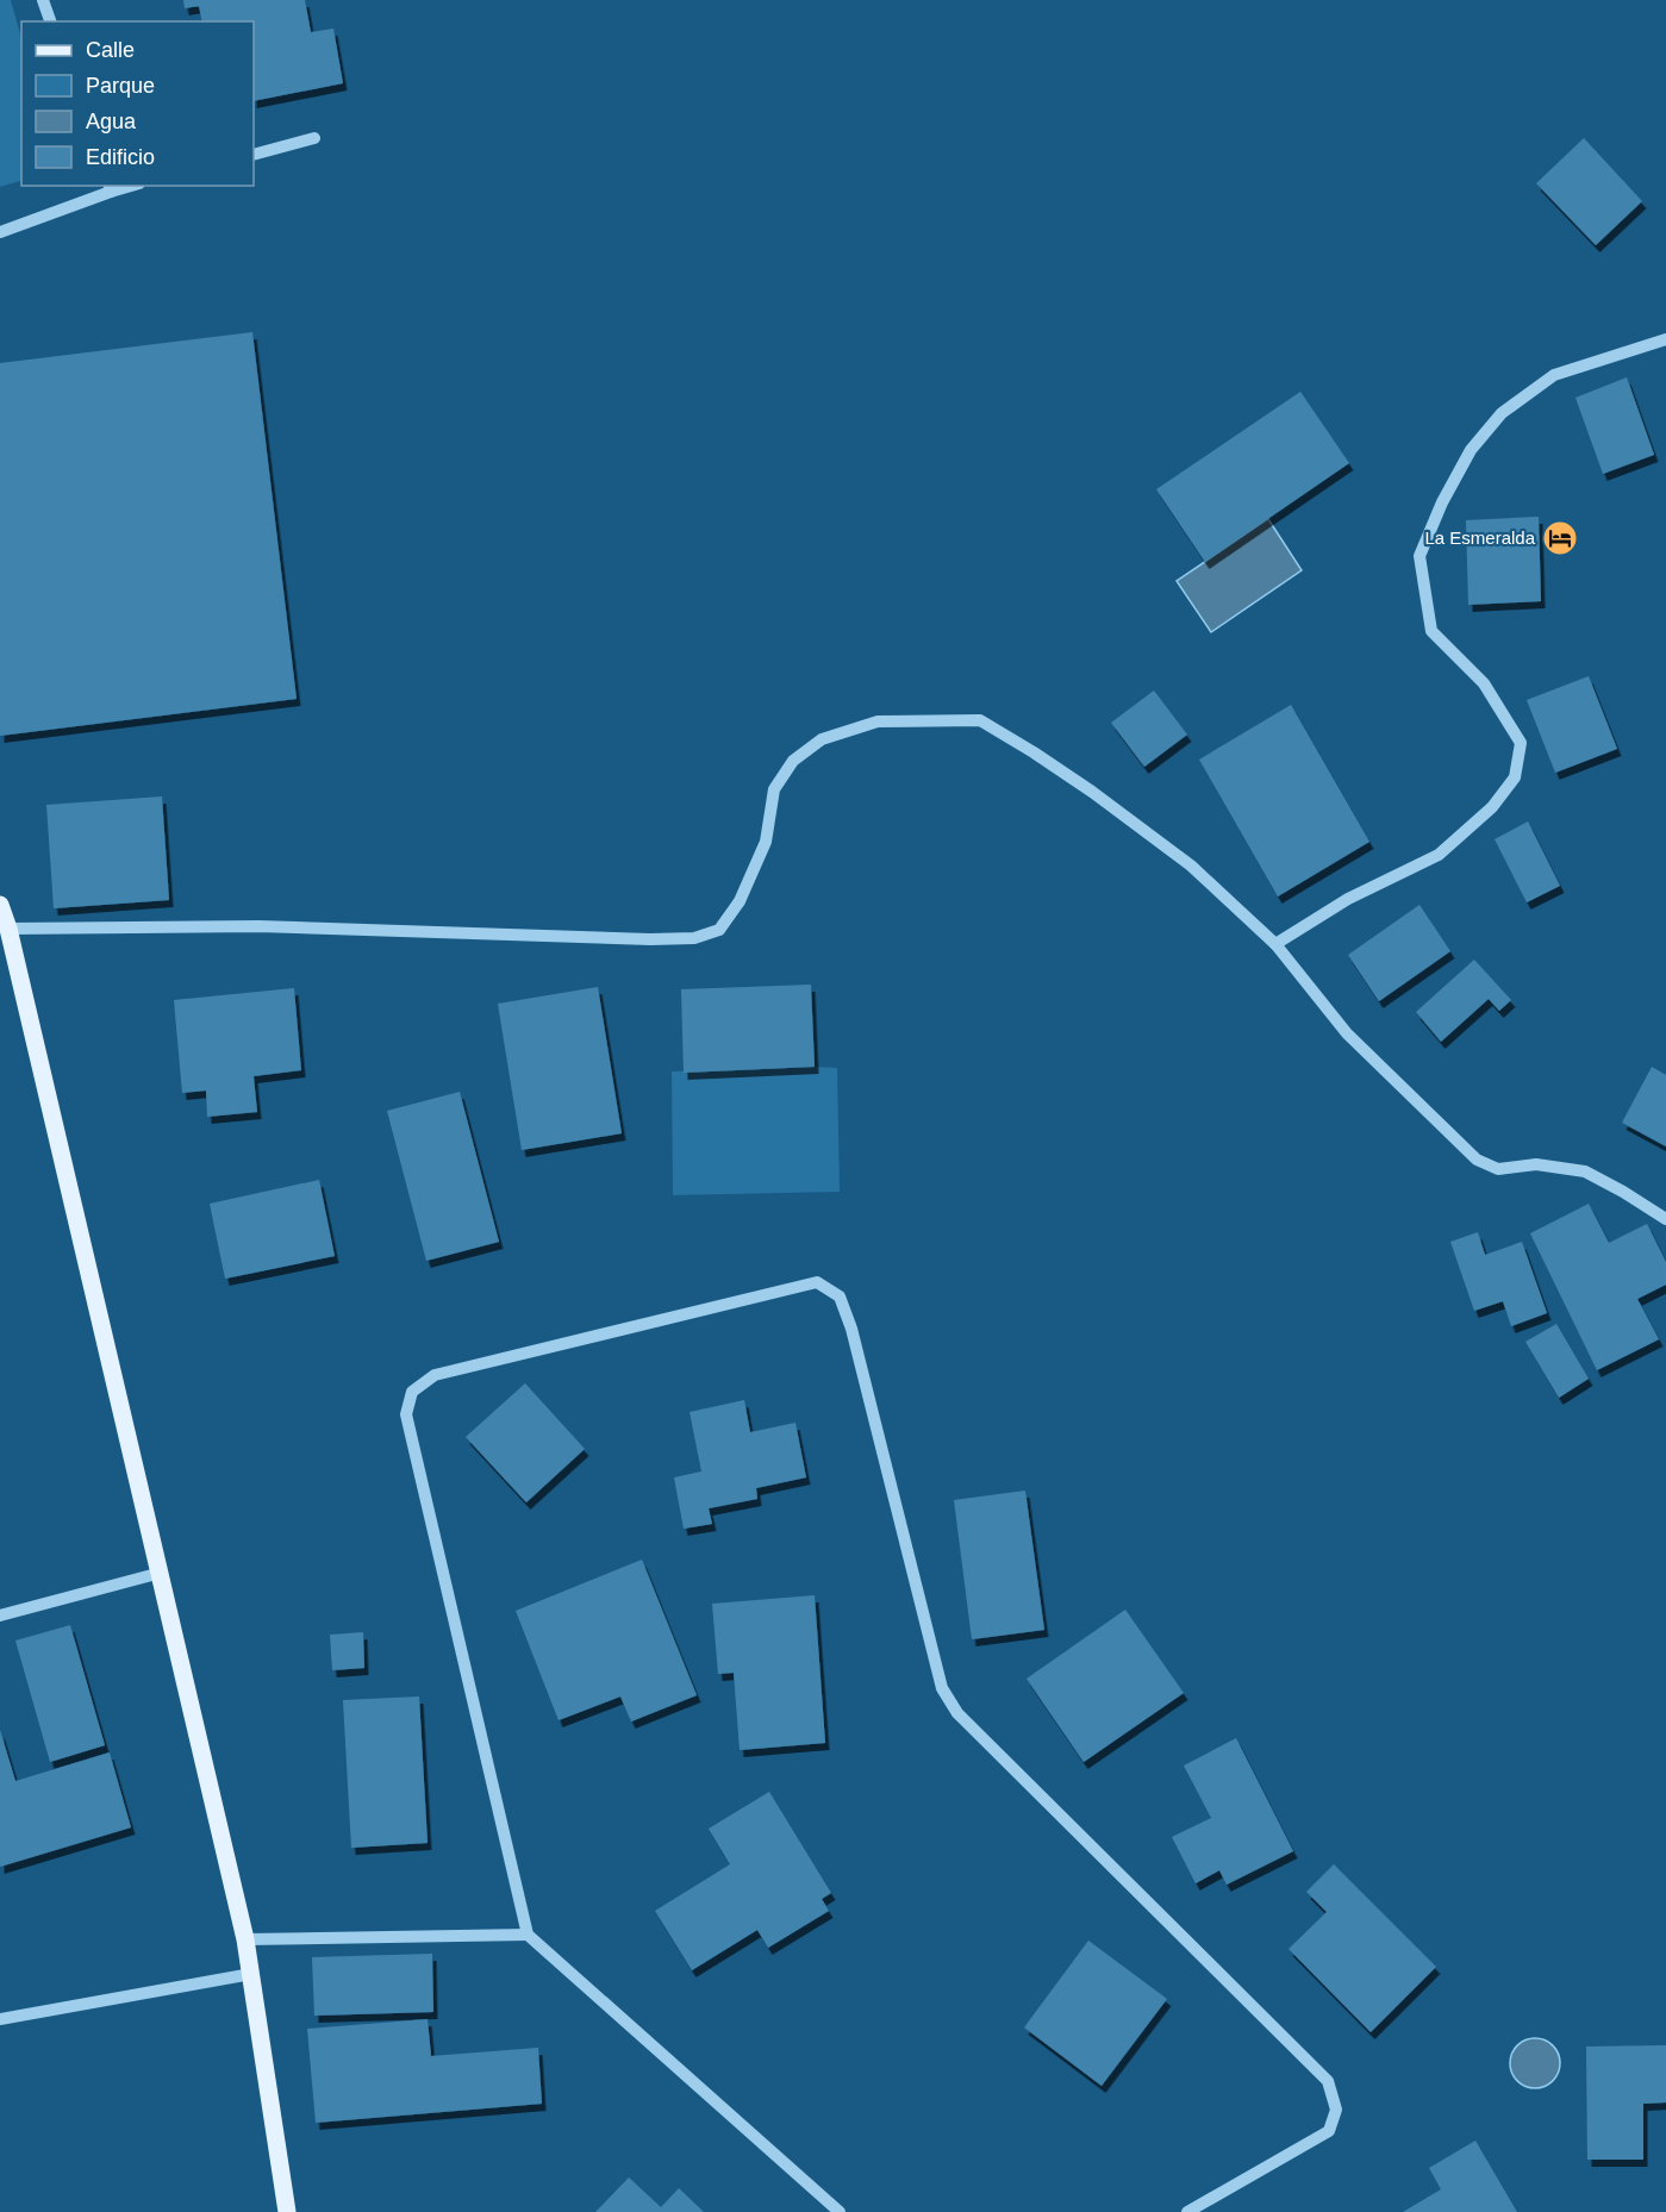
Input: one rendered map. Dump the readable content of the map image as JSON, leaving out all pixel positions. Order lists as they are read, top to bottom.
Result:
{
  "places": {
    "hotel": ["La Esmeralda"]
  },
  "legend": [
    "Calle",
    "Parque",
    "Agua",
    "Edificio"
  ]
}
